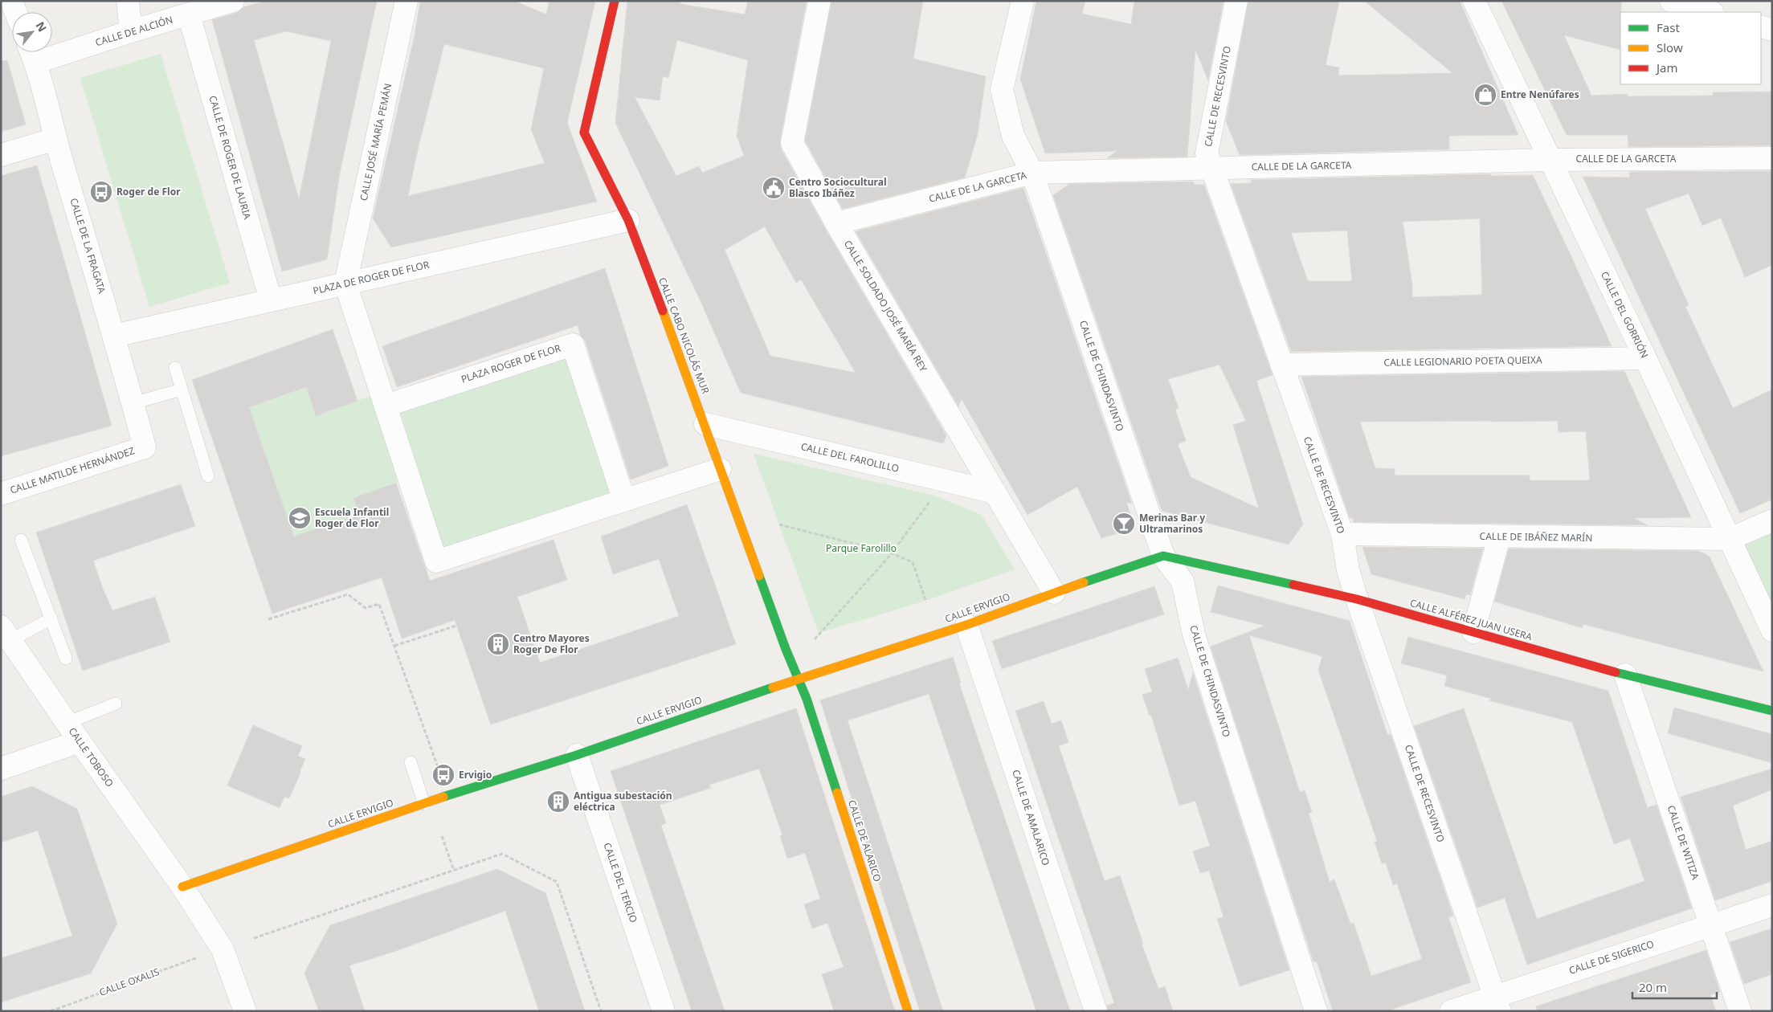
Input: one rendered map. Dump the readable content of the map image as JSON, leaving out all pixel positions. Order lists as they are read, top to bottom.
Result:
{
  "streets": {
    "street": [
      "CALLE DE ALCIÓN",
      "CALLE DE RECESVINTO",
      "CALLE JOSÉ MARÍA PEMÁN",
      "CALLE DE ROGER DE LAURIA",
      "CALLE DE LA GARCETA",
      "CALLE DE LA FRAGATA",
      "PLAZA DE ROGER DE FLOR",
      "CALLE SOLDADO JOSÉ MARÍA REY",
      "CALLE DEL GORRIÓN",
      "CALLE CABO NICOLÁS MUR",
      "CALLE LEGIONARIO POETA QUEIXA",
      "PLAZA ROGER DE FLOR",
      "CALLE DE CHINDASVINTO",
      "CALLE DEL FAROLILLO",
      "CALLE MATILDE HERNÁNDEZ",
      "CALLE DE IBÁÑEZ MARÍN",
      "CALLE ERVIGIO",
      "CALLE ALFÉREZ JUAN USERA",
      "CALLE TOBOSO",
      "CALLE DE AMALARICO",
      "CALLE DE ALARICO",
      "CALLE DE WITIZA",
      "CALLE DEL TERCIO",
      "CALLE DE SIGERICO"
    ],
    "path": ["CALLE OXALIS"]
  },
  "crossings": [
    ["CALLE DE ALCIÓN", "CALLE DE ROGER DE LAURIA"],
    ["CALLE DE ALCIÓN", "CALLE DE LA FRAGATA"],
    ["CALLE DE RECESVINTO", "CALLE DE LA GARCETA"],
    ["CALLE DE RECESVINTO", "CALLE LEGIONARIO POETA QUEIXA"],
    ["CALLE DE RECESVINTO", "CALLE DE IBÁÑEZ MARÍN"],
    ["CALLE DE RECESVINTO", "CALLE ALFÉREZ JUAN USERA"],
    ["CALLE DE RECESVINTO", "CALLE DE SIGERICO"],
    ["CALLE JOSÉ MARÍA PEMÁN", "PLAZA DE ROGER DE FLOR"],
    ["CALLE DE ROGER DE LAURIA", "PLAZA DE ROGER DE FLOR"],
    ["CALLE DE LA GARCETA", "CALLE SOLDADO JOSÉ MARÍA REY"],
    ["CALLE DE LA GARCETA", "CALLE DEL GORRIÓN"],
    ["CALLE DE LA GARCETA", "CALLE DE CHINDASVINTO"],
    ["CALLE DE LA FRAGATA", "PLAZA DE ROGER DE FLOR"],
    ["CALLE DE LA FRAGATA", "CALLE MATILDE HERNÁNDEZ"],
    ["PLAZA DE ROGER DE FLOR", "CALLE CABO NICOLÁS MUR"],
    ["CALLE SOLDADO JOSÉ MARÍA REY", "CALLE DEL FAROLILLO"],
    ["CALLE SOLDADO JOSÉ MARÍA REY", "CALLE ERVIGIO"],
    ["CALLE DEL GORRIÓN", "CALLE LEGIONARIO POETA QUEIXA"],
    ["CALLE DEL GORRIÓN", "CALLE DE IBÁÑEZ MARÍN"],
    ["CALLE CABO NICOLÁS MUR", "CALLE DEL FAROLILLO"],
    ["CALLE CABO NICOLÁS MUR", "CALLE ERVIGIO"],
    ["CALLE CABO NICOLÁS MUR", "CALLE DE ALARICO"],
    ["CALLE DE CHINDASVINTO", "CALLE ERVIGIO"],
    ["CALLE DE CHINDASVINTO", "CALLE ALFÉREZ JUAN USERA"],
    ["CALLE ERVIGIO", "CALLE ALFÉREZ JUAN USERA"],
    ["CALLE ERVIGIO", "CALLE TOBOSO"],
    ["CALLE ERVIGIO", "CALLE DE AMALARICO"],
    ["CALLE ERVIGIO", "CALLE DE ALARICO"],
    ["CALLE ERVIGIO", "CALLE DEL TERCIO"],
    ["CALLE ALFÉREZ JUAN USERA", "CALLE DE WITIZA"],
    ["CALLE DE WITIZA", "CALLE DE SIGERICO"]
  ],
  "parks": ["Parque Farolillo"],
  "places": {
    "shop": ["Entre Nenúfares"],
    "public building": ["Centro Sociocultural Blasco Ibáñez"],
    "bus stop": ["Roger de Flor", "Ervigio"],
    "school or university": ["Escuela Infantil Roger de Flor"],
    "bar": ["Merinas Bar y Ultramarinos"],
    "building": ["Centro Mayores Roger De Flor", "Antigua subestación eléctrica"]
  },
  "legend": ["Fast", "Slow", "Jam"],
  "scale_bar": "20 m",
  "north": "top right"
}
